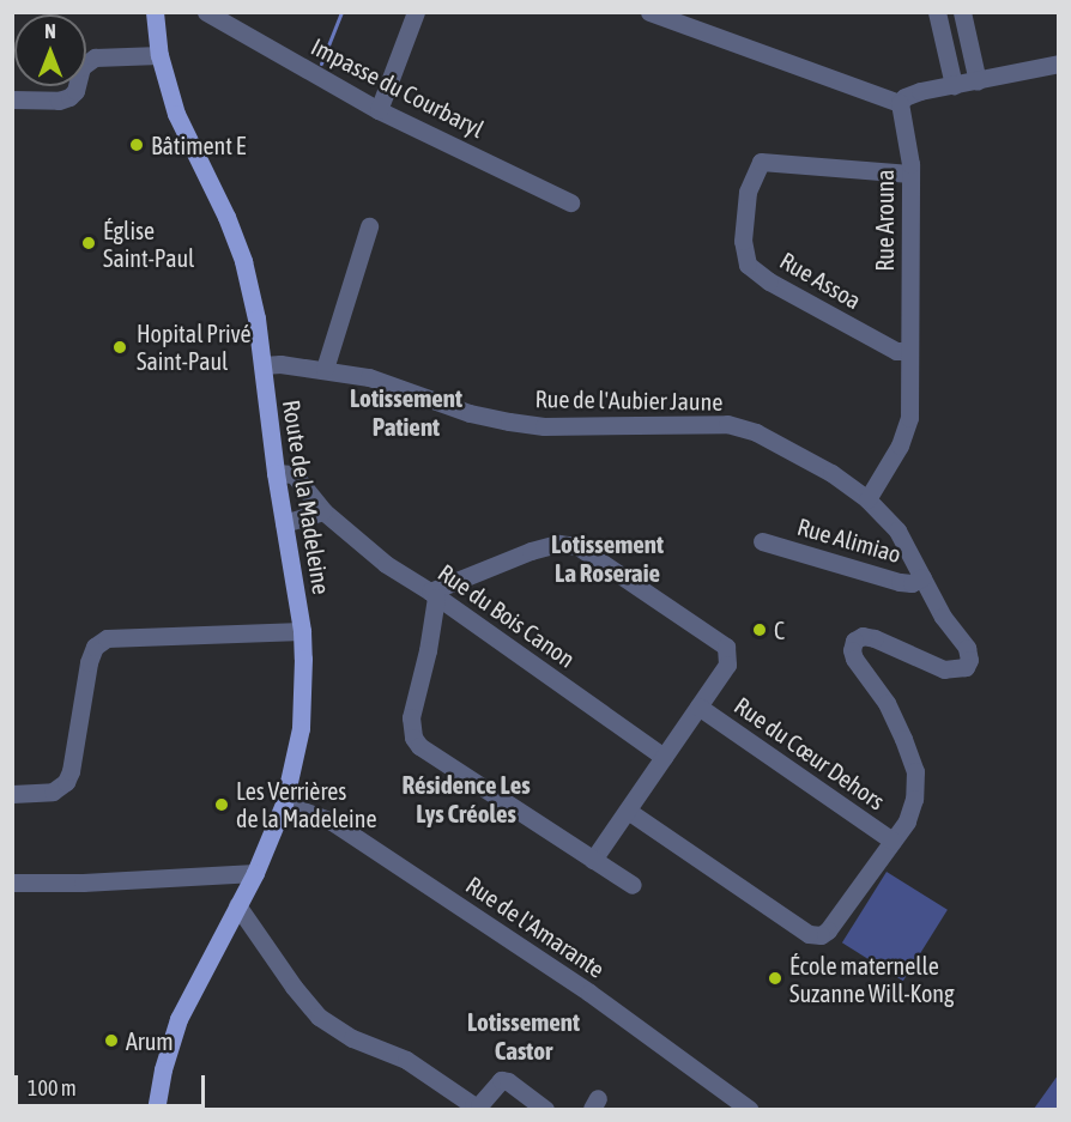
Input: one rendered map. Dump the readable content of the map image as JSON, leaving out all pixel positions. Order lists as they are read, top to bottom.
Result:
{
  "streets": {
    "main road": ["Route de la Madeleine"],
    "street": [
      "Impasse du Courbaryl",
      "Rue Arouna",
      "Rue Assoa",
      "Rue de l'Aubier Jaune",
      "Rue Alimiao",
      "Rue du Bois Canon",
      "Rue du Cœur Dehors",
      "Rue de l'Amarante"
    ]
  },
  "crossings": [
    ["Rue Arouna", "Rue Assoa"],
    ["Rue Arouna", "Rue de l'Aubier Jaune"],
    ["Rue de l'Aubier Jaune", "Route de la Madeleine"],
    ["Rue de l'Aubier Jaune", "Rue Alimiao"],
    ["Rue de l'Aubier Jaune", "Rue du Cœur Dehors"],
    ["Route de la Madeleine", "Rue du Bois Canon"],
    ["Route de la Madeleine", "Rue de l'Amarante"]
  ],
  "districts": [
    "Lotissement Patient",
    "Lotissement La Roseraie",
    "Résidence Les Lys Créoles",
    "Lotissement Castor"
  ],
  "places": [
    "Bâtiment E",
    "Église Saint-Paul",
    "Hopital Privé Saint-Paul",
    "C",
    "Les Verrières de la Madeleine",
    "École maternelle Suzanne Will-Kong",
    "Arum"
  ],
  "scale_bar": "100 m",
  "north": "top"
}
